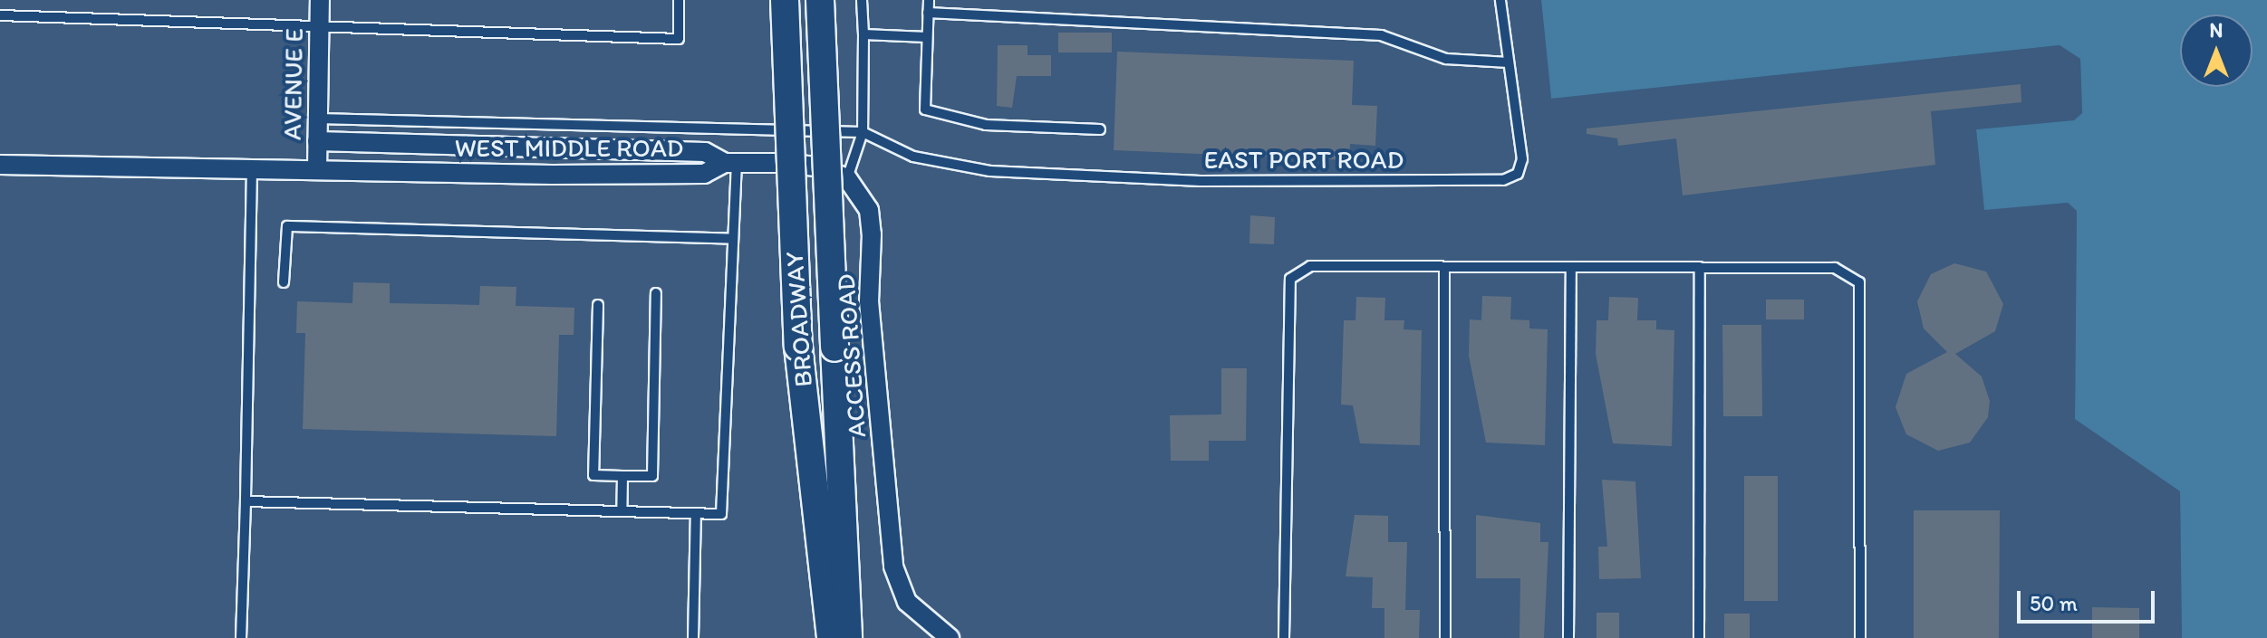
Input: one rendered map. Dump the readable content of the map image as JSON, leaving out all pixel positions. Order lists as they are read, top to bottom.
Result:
{
  "streets": {
    "main road": ["BROADWAY"],
    "street": ["AVENUE E", "WEST MIDDLE ROAD", "ACCESS ROAD"],
    "lane": ["EAST PORT ROAD"]
  },
  "crossings": [
    ["AVENUE E", "WEST MIDDLE ROAD"]
  ],
  "scale_bar": "50 m",
  "north": "top"
}
